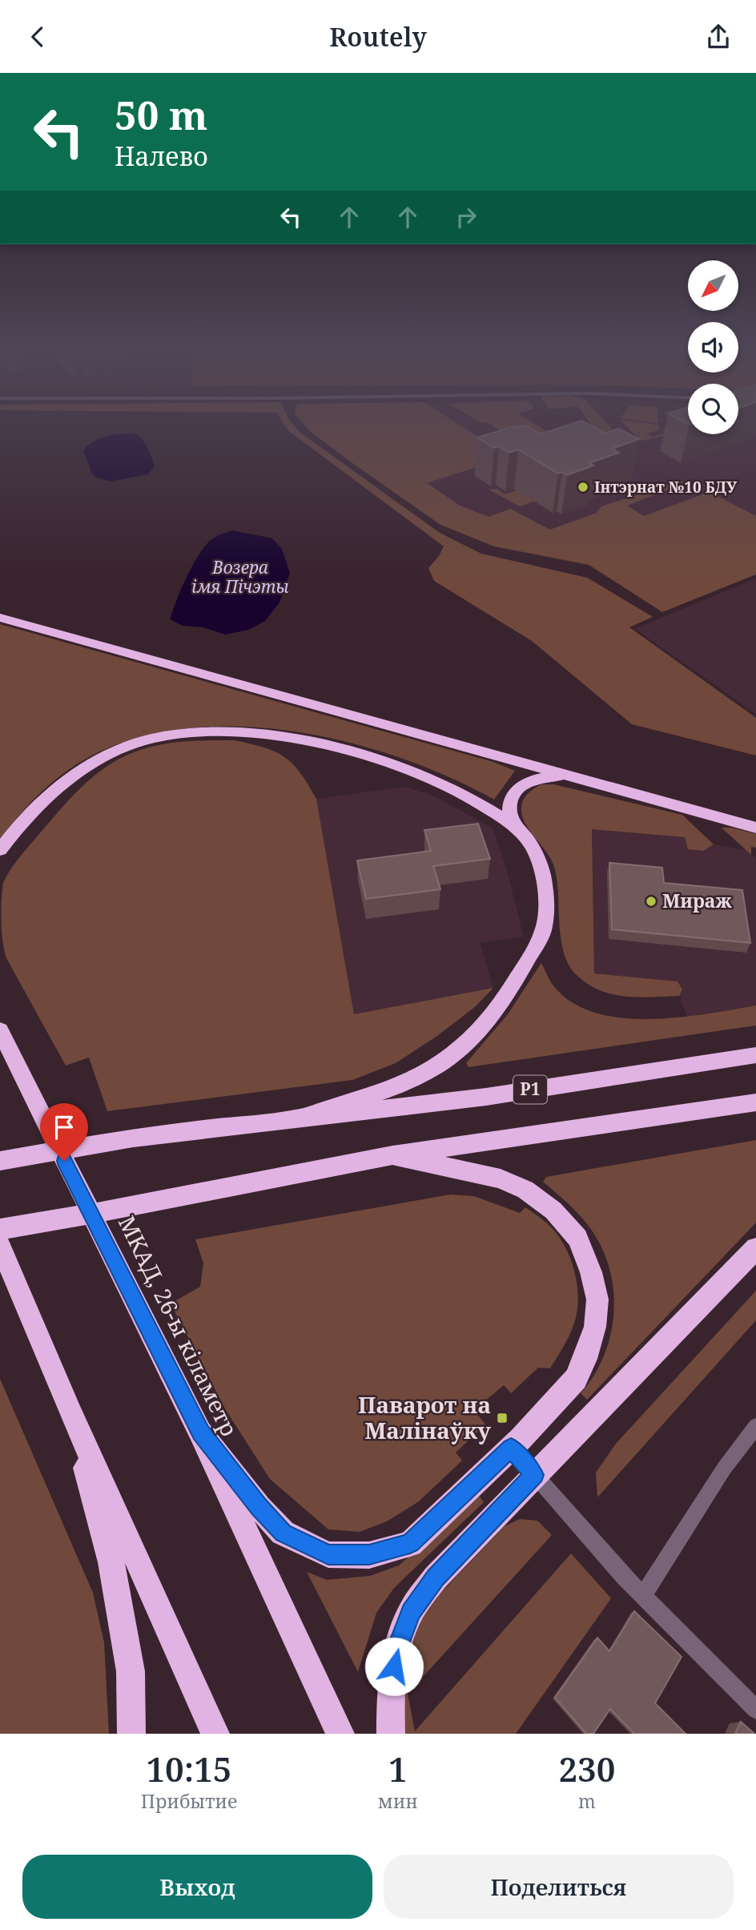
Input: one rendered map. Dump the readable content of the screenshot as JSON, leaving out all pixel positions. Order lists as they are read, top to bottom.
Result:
{
  "streets": {
    "highway": ["Р1", "МКАД, 26-ы кіламетр"]
  },
  "water": ["Возера імя Пічэты"],
  "places": {
    "other": ["Інтэрнат №10 БДУ", "Мираж"],
    "transit": ["Паварот на Малінаўку"]
  },
  "north": "bottom left",
  "page": {
    "header": "Routely",
    "turn": ["50 m", "Налево"],
    "eta": [
      "10:15",
      "Прибытие",
      "1",
      "мин",
      "230",
      "m"
    ],
    "buttons": ["Выход", "Поделиться"]
  }
}
